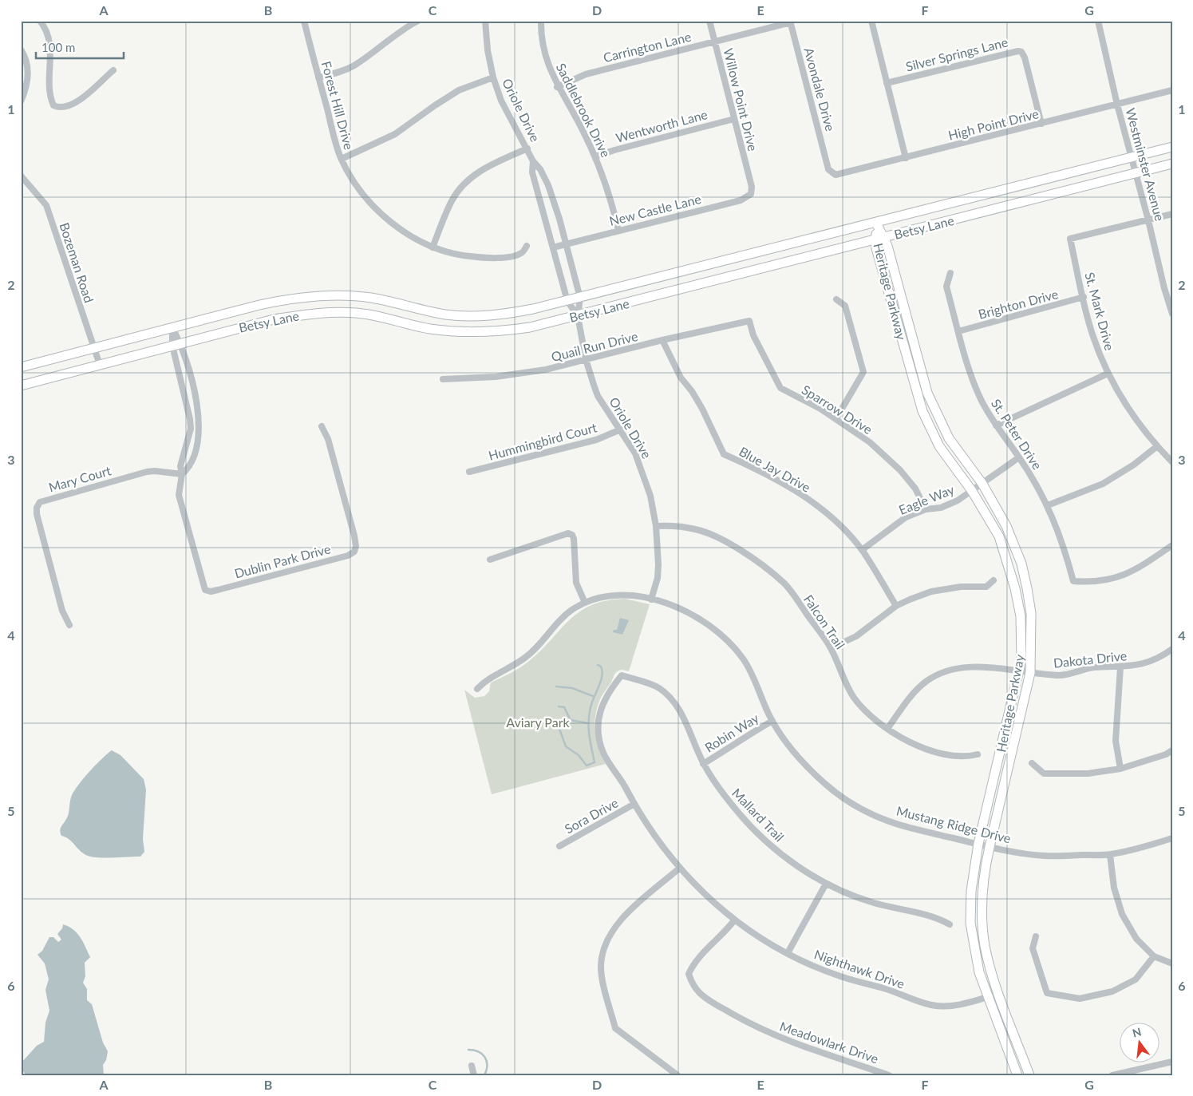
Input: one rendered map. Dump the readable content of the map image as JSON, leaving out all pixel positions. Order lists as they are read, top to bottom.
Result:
{
  "streets": {
    "main road": ["Betsy Lane", "Heritage Parkway"],
    "street": [
      "Carrington Lane",
      "Silver Springs Lane",
      "Avondale Drive",
      "Willow Point Drive",
      "Forest Hill Drive",
      "Oriole Drive",
      "Saddlebrook Drive",
      "High Point Drive",
      "Wentworth Lane",
      "Westminster Avenue",
      "New Castle Lane",
      "Bozeman Road",
      "Brighton Drive",
      "St. Mark Drive",
      "Quail Run Drive",
      "Sparrow Drive",
      "St. Peter Drive",
      "Hummingbird Court",
      "Blue Jay Drive",
      "Mary Court",
      "Eagle Way",
      "Dublin Park Drive",
      "Falcon Trail",
      "Dakota Drive",
      "Robin Way",
      "Mallard Trail",
      "Sora Drive",
      "Mustang Ridge Drive",
      "Nighthawk Drive",
      "Meadowlark Drive"
    ]
  },
  "crossings": [
    ["Carrington Lane", "Avondale Drive"],
    ["Carrington Lane", "Willow Point Drive"],
    ["Carrington Lane", "Saddlebrook Drive"],
    ["Silver Springs Lane", "High Point Drive"],
    ["Avondale Drive", "High Point Drive"],
    ["Willow Point Drive", "Wentworth Lane"],
    ["Willow Point Drive", "New Castle Lane"],
    ["Oriole Drive", "New Castle Lane"],
    ["Oriole Drive", "Betsy Lane"],
    ["Oriole Drive", "Quail Run Drive"],
    ["Oriole Drive", "Hummingbird Court"],
    ["Oriole Drive", "Falcon Trail"],
    ["Oriole Drive", "Mustang Ridge Drive"],
    ["Saddlebrook Drive", "Wentworth Lane"],
    ["Saddlebrook Drive", "New Castle Lane"],
    ["High Point Drive", "Westminster Avenue"],
    ["Westminster Avenue", "Betsy Lane"],
    ["Westminster Avenue", "St. Mark Drive"],
    ["Betsy Lane", "Bozeman Road"],
    ["Betsy Lane", "Heritage Parkway"],
    ["Betsy Lane", "Dublin Park Drive"],
    ["Heritage Parkway", "Eagle Way"],
    ["Heritage Parkway", "Dakota Drive"],
    ["Heritage Parkway", "Mustang Ridge Drive"],
    ["Heritage Parkway", "Nighthawk Drive"],
    ["Brighton Drive", "St. Mark Drive"],
    ["Brighton Drive", "St. Peter Drive"],
    ["Quail Run Drive", "Sparrow Drive"],
    ["Quail Run Drive", "Blue Jay Drive"],
    ["Sparrow Drive", "Eagle Way"],
    ["St. Peter Drive", "Eagle Way"],
    ["Blue Jay Drive", "Eagle Way"],
    ["Mary Court", "Dublin Park Drive"],
    ["Falcon Trail", "Dakota Drive"],
    ["Robin Way", "Mallard Trail"],
    ["Robin Way", "Mustang Ridge Drive"],
    ["Mallard Trail", "Nighthawk Drive"],
    ["Sora Drive", "Nighthawk Drive"],
    ["Nighthawk Drive", "Meadowlark Drive"]
  ],
  "parks": ["Aviary Park"],
  "scale_bar": "100 m",
  "north": "top",
  "grid": {
    "columns": [
      "A",
      "B",
      "C",
      "D",
      "E",
      "F",
      "G"
    ],
    "rows": [
      "1",
      "2",
      "3",
      "4",
      "5",
      "6"
    ]
  }
}
